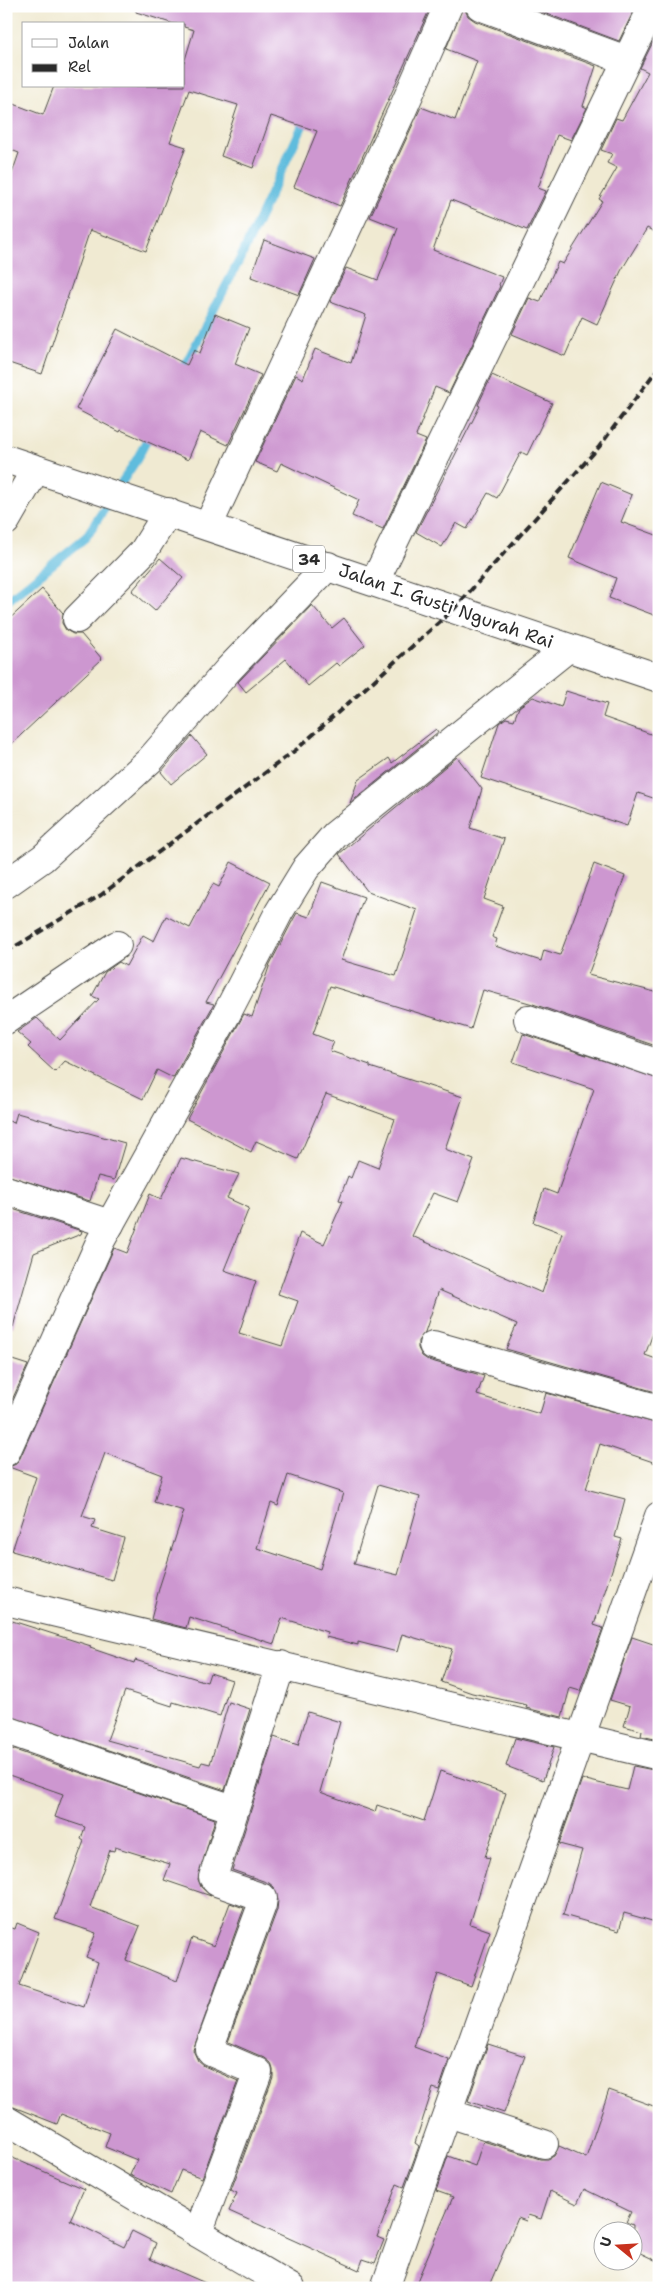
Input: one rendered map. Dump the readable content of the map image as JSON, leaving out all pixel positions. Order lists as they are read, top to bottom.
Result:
{
  "streets": {
    "main road": ["34", "Jalan I. Gusti Ngurah Rai"]
  },
  "legend": ["Jalan", "Rel"],
  "north": "left"
}
